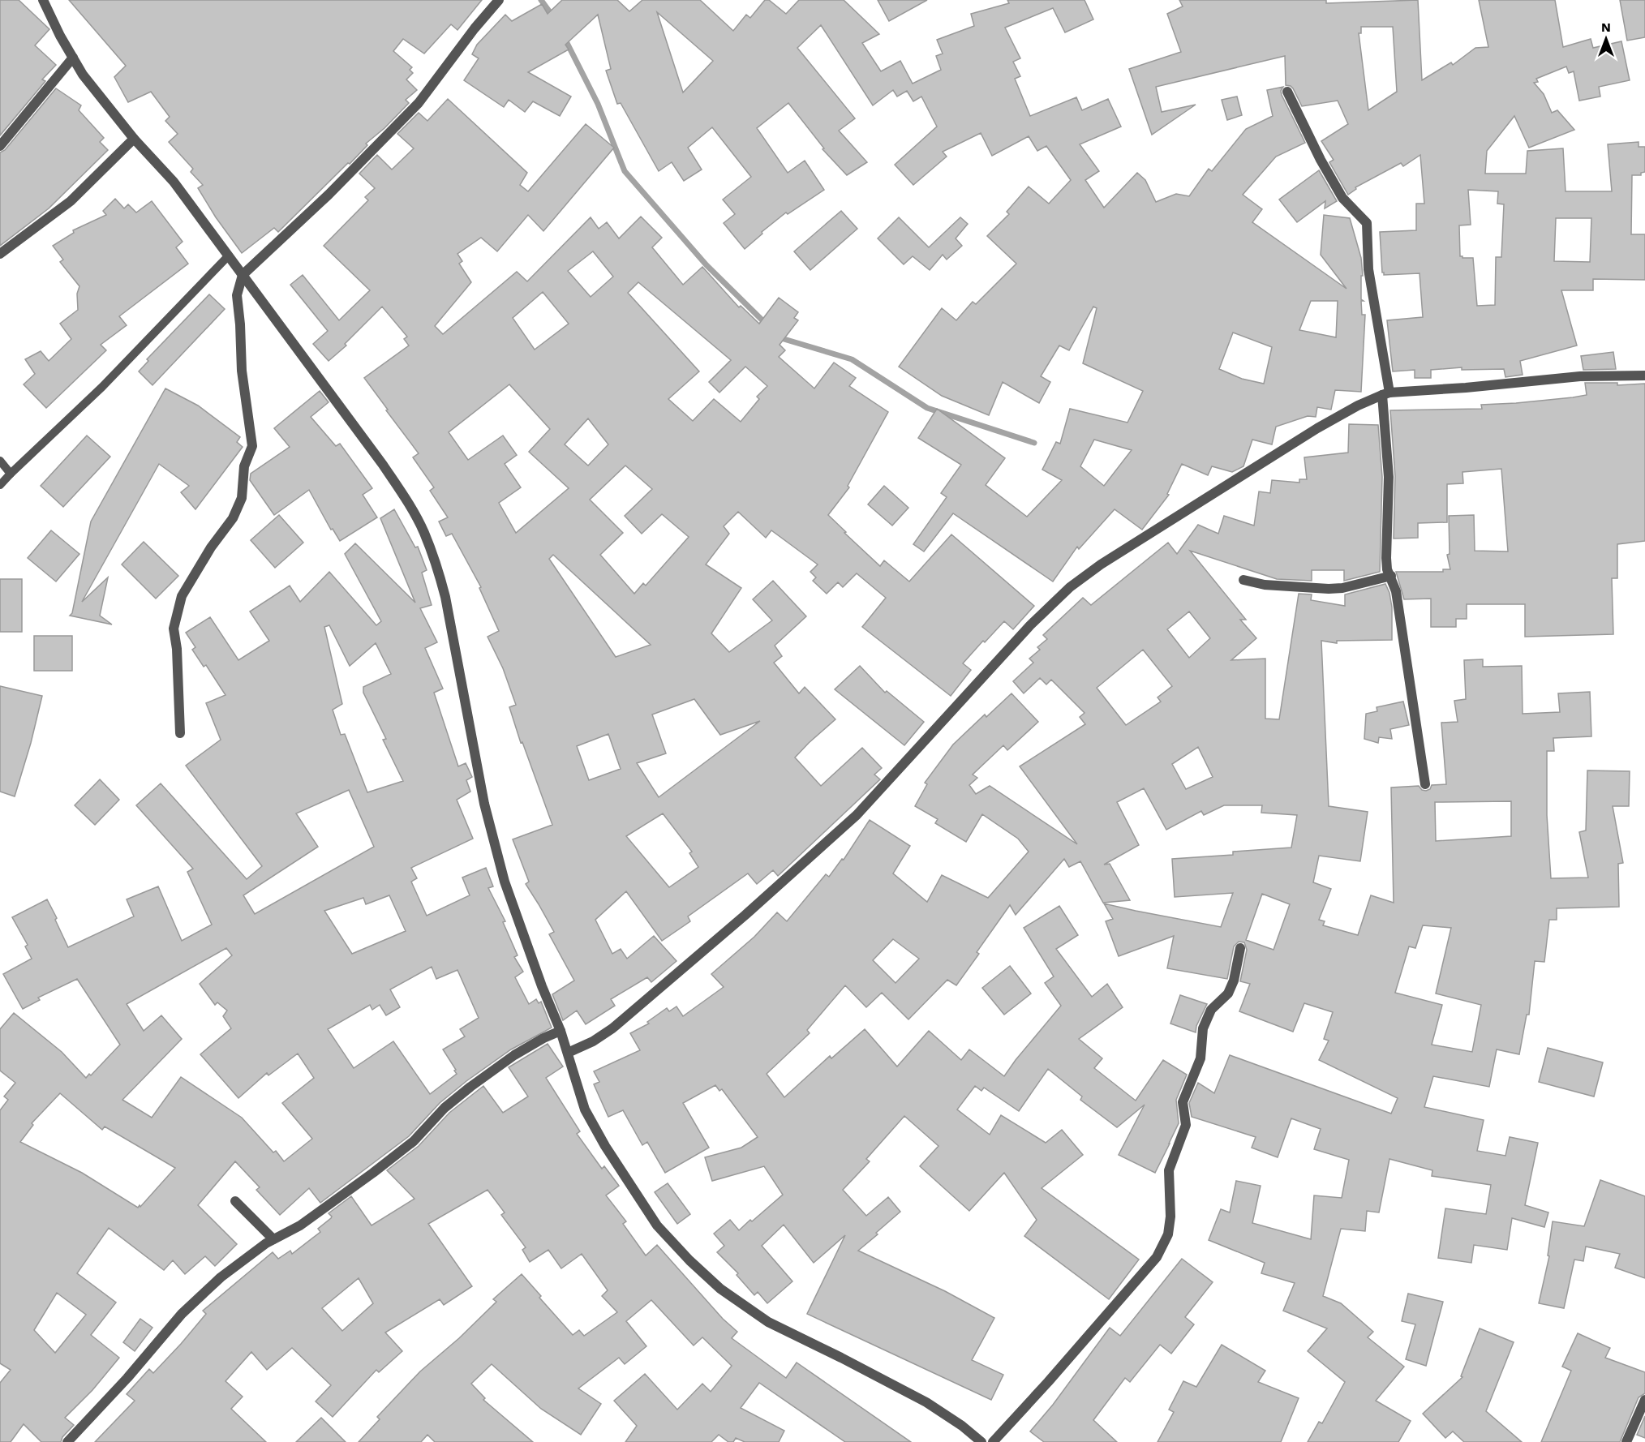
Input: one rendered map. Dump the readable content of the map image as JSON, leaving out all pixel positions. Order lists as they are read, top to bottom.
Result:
{
  "north": "top"
}
